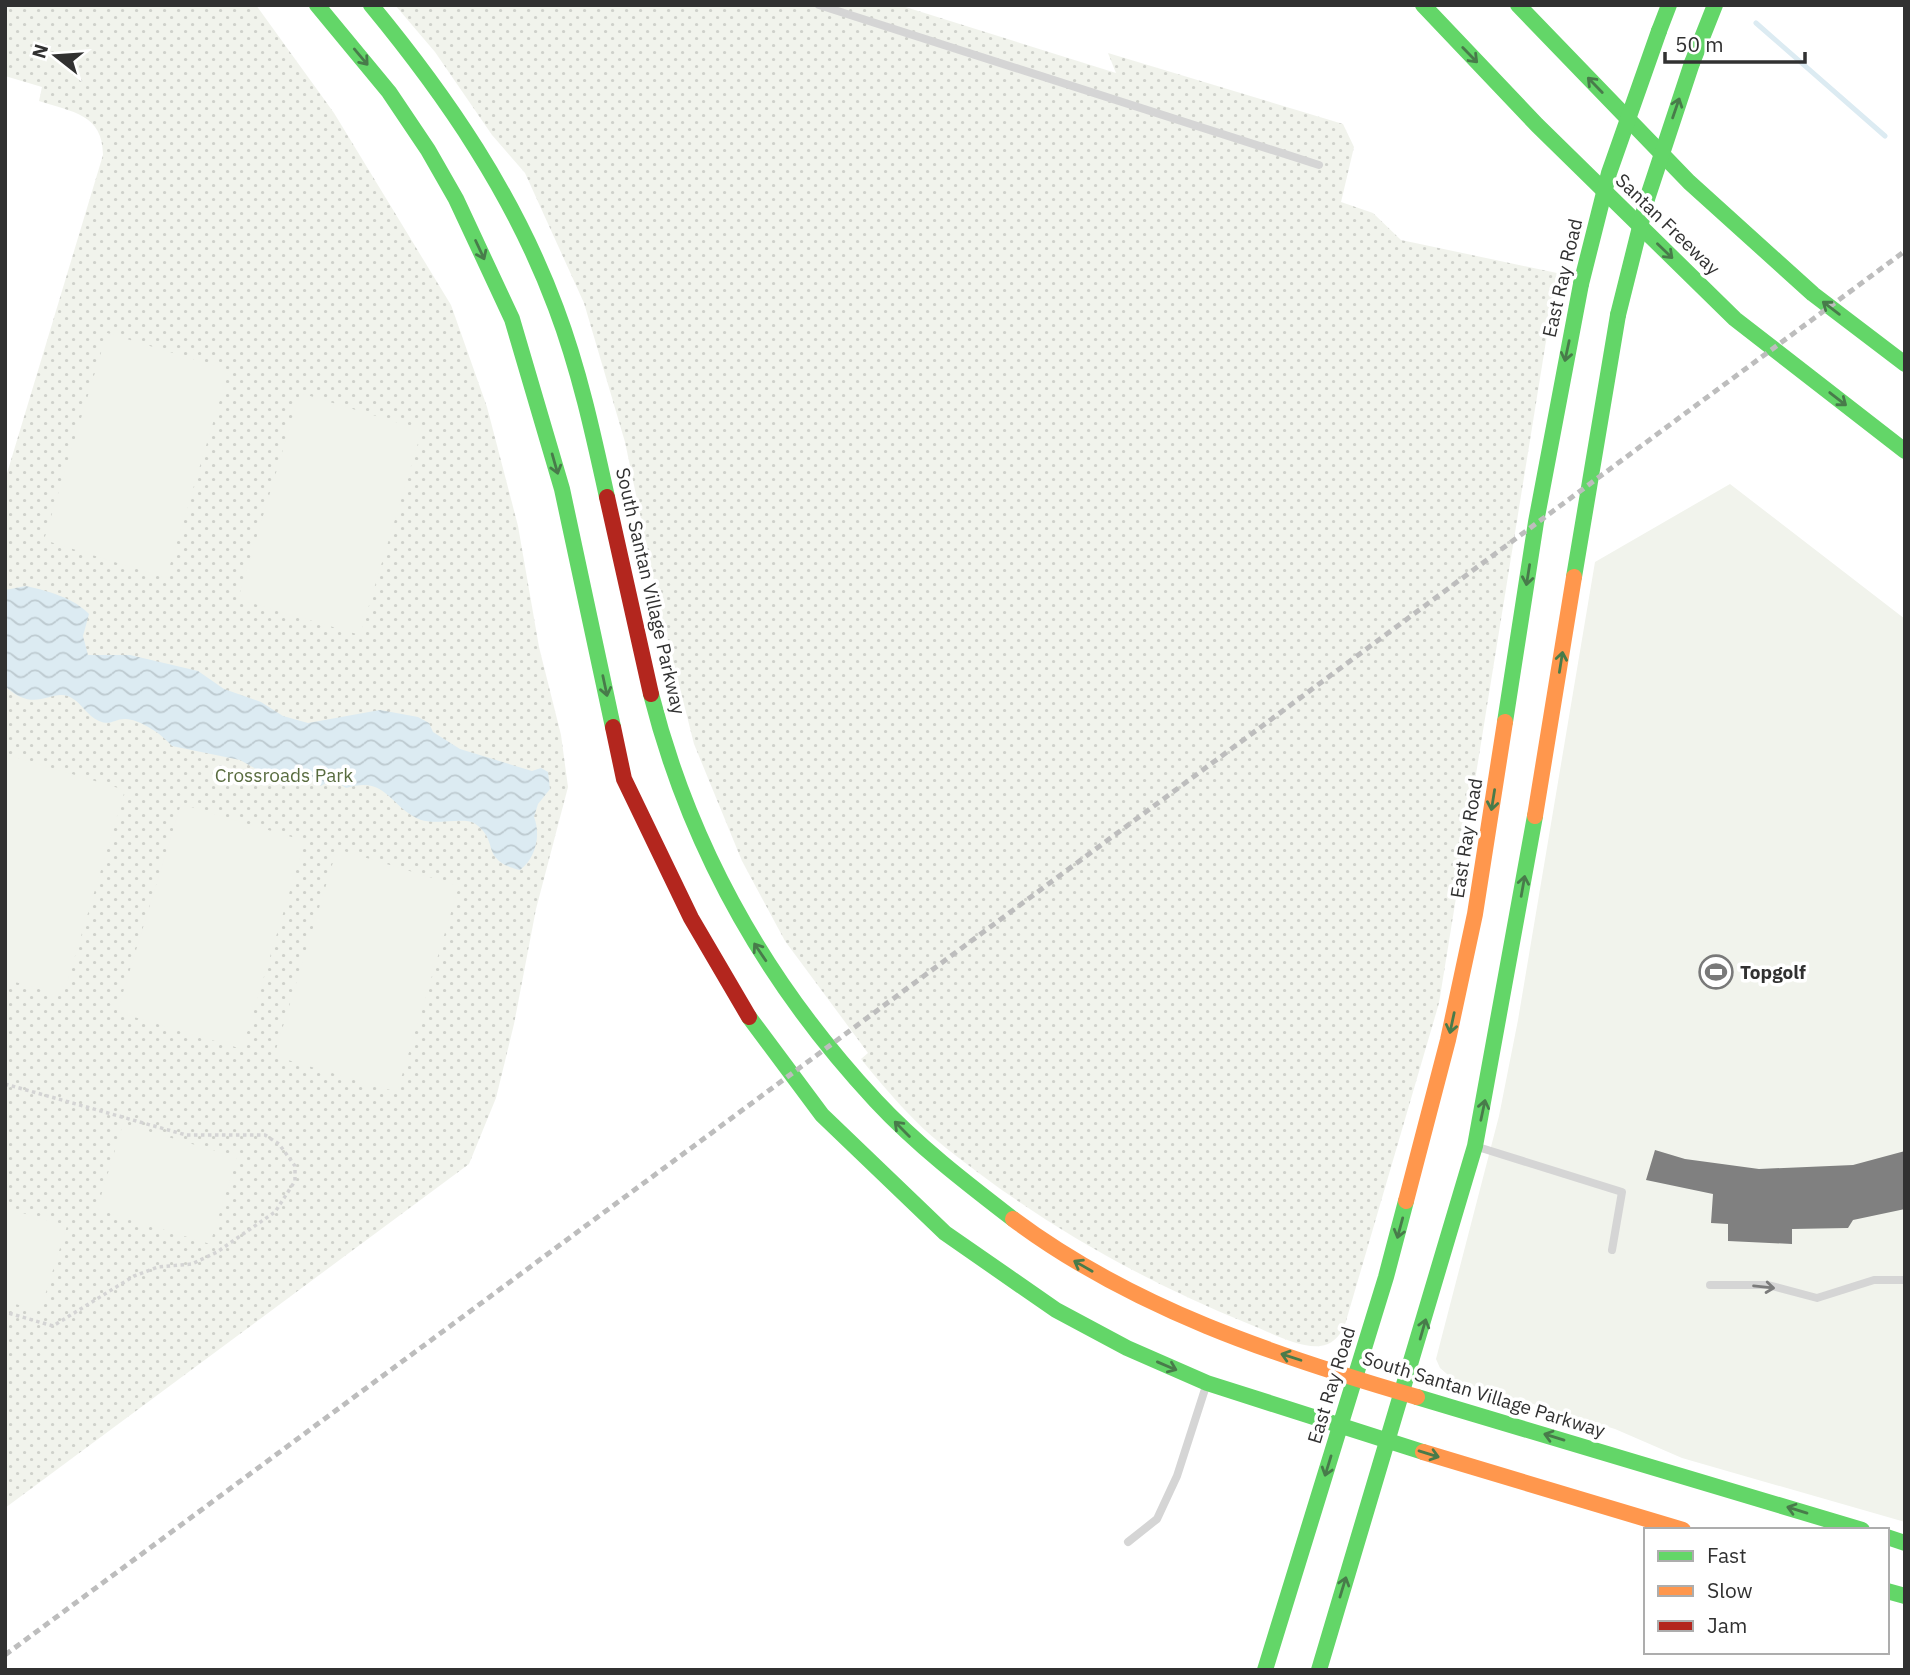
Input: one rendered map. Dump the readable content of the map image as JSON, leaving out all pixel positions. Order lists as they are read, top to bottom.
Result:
{
  "streets": {
    "main road": ["Santan Freeway", "East Ray Road", "South Santan Village Parkway"]
  },
  "crossings": [
    ["East Ray Road", "South Santan Village Parkway"]
  ],
  "parks": ["Crossroads Park"],
  "places": {
    "sports": ["Topgolf"]
  },
  "legend": ["Fast", "Slow", "Jam"],
  "scale_bar": "50 m",
  "north": "left"
}
